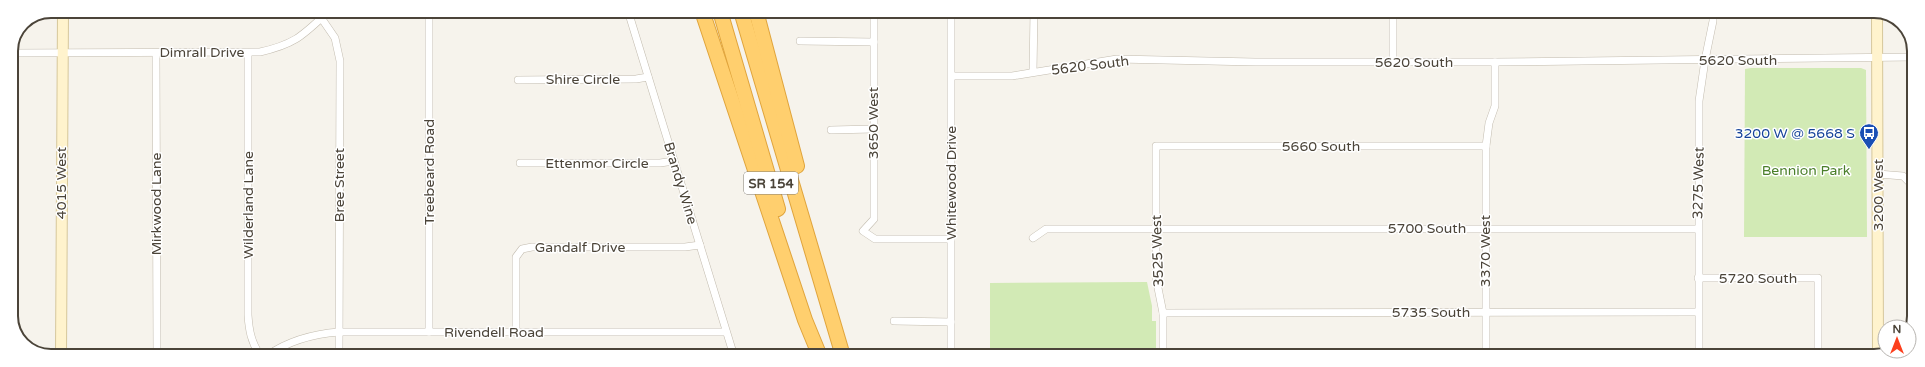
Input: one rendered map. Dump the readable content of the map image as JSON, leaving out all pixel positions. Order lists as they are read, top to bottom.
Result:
{
  "streets": {
    "highway": ["SR 154"],
    "street": [
      "Dimrall Drive",
      "5620 South",
      "Shire Circle",
      "3650 West",
      "5660 South",
      "Ettenmor Circle",
      "Treebeard Road",
      "4015 West",
      "Brandy Wine",
      "Whitewood Drive",
      "3275 West",
      "Bree Street",
      "3200 West",
      "Mirkwood Lane",
      "Wilderland Lane",
      "5700 South",
      "Gandalf Drive",
      "3525 West",
      "3370 West",
      "5720 South",
      "5735 South",
      "Rivendell Road"
    ]
  },
  "crossings": [
    ["Dimrall Drive", "4015 West"],
    ["Dimrall Drive", "Bree Street"],
    ["Dimrall Drive", "Mirkwood Lane"],
    ["Dimrall Drive", "Wilderland Lane"],
    ["5620 South", "Whitewood Drive"],
    ["5620 South", "3275 West"],
    ["5620 South", "3200 West"],
    ["5620 South", "3370 West"],
    ["Shire Circle", "Brandy Wine"],
    ["3650 West", "Whitewood Drive"],
    ["5660 South", "3525 West"],
    ["5660 South", "3370 West"],
    ["Ettenmor Circle", "Brandy Wine"],
    ["Treebeard Road", "Rivendell Road"],
    ["Brandy Wine", "Gandalf Drive"],
    ["Brandy Wine", "Rivendell Road"],
    ["3275 West", "5700 South"],
    ["3275 West", "5720 South"],
    ["3275 West", "5735 South"],
    ["Bree Street", "Rivendell Road"],
    ["5700 South", "3525 West"],
    ["5700 South", "3370 West"],
    ["Gandalf Drive", "Rivendell Road"],
    ["3525 West", "5735 South"],
    ["3370 West", "5735 South"]
  ],
  "parks": ["Bennion Park"],
  "places": {
    "bus stop": ["3200 W @ 5668 S"]
  },
  "north": "top"
}
